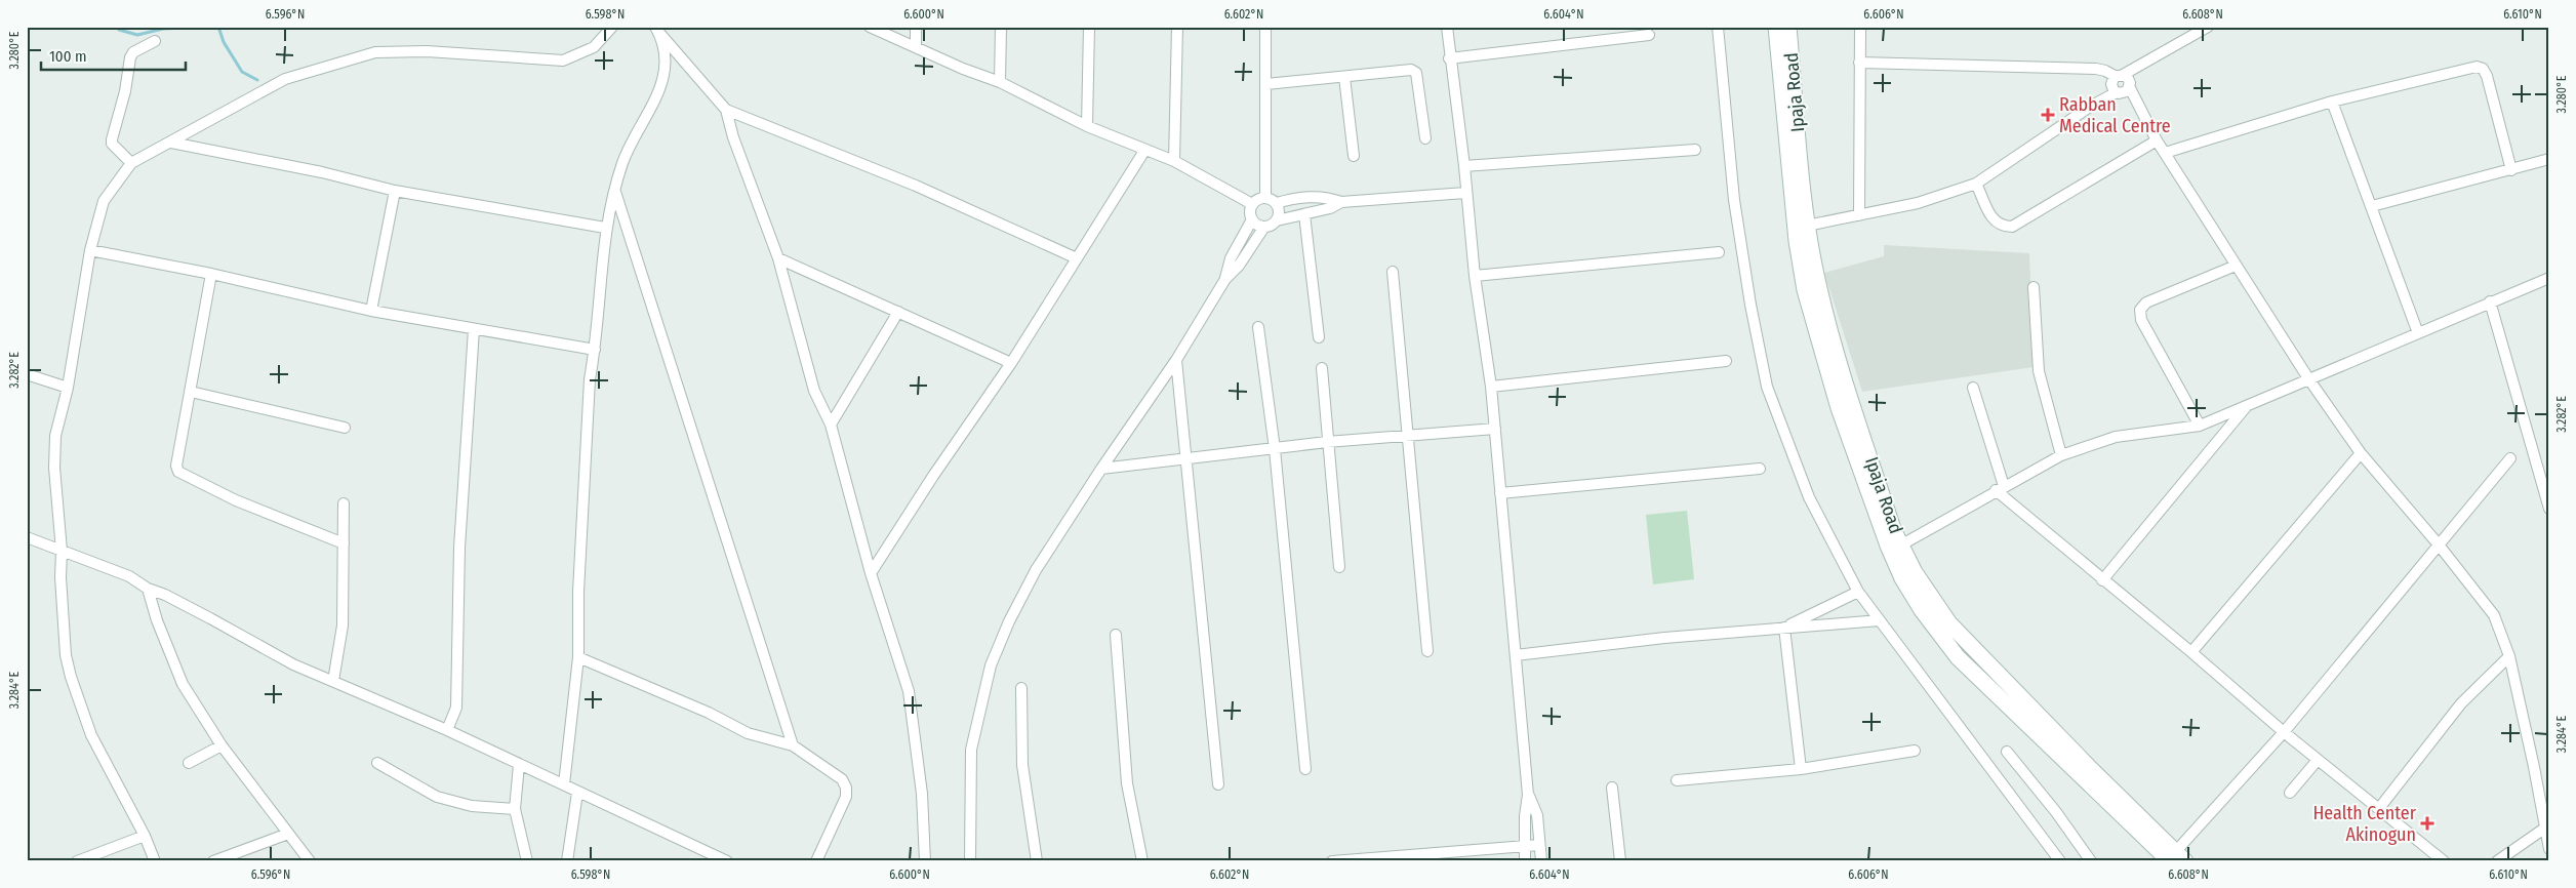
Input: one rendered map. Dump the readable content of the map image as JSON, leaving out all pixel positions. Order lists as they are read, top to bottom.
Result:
{
  "streets": {
    "main road": ["Ipaja Road"]
  },
  "places": {
    "health": ["Rabban Medical Centre", "Health Center Akinogun"]
  },
  "scale_bar": "100 m",
  "coordinates": [
    "6.596°N",
    "6.598°N",
    "6.600°N",
    "6.602°N",
    "6.604°N",
    "6.606°N",
    "6.608°N",
    "6.610°N",
    "3.280°E",
    "3.282°E",
    "3.284°E"
  ]
}
